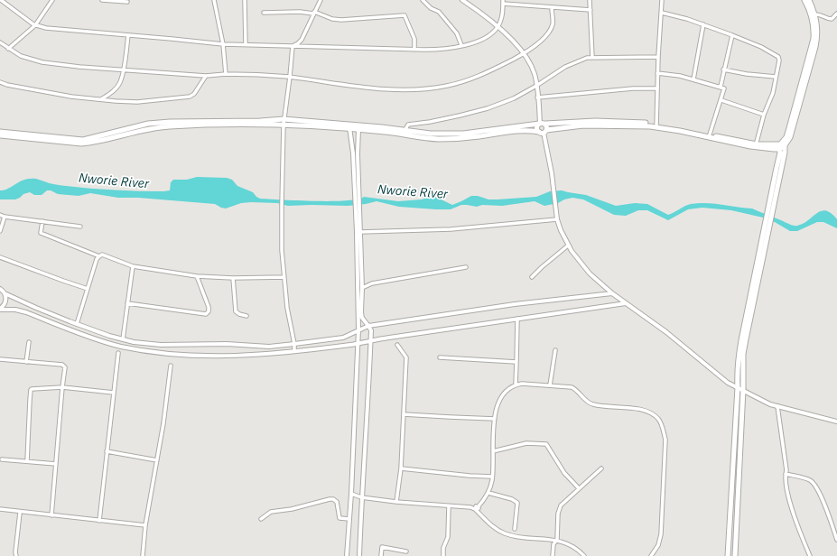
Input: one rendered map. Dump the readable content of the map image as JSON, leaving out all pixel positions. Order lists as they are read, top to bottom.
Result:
{
  "water": ["Nworie River"]
}
